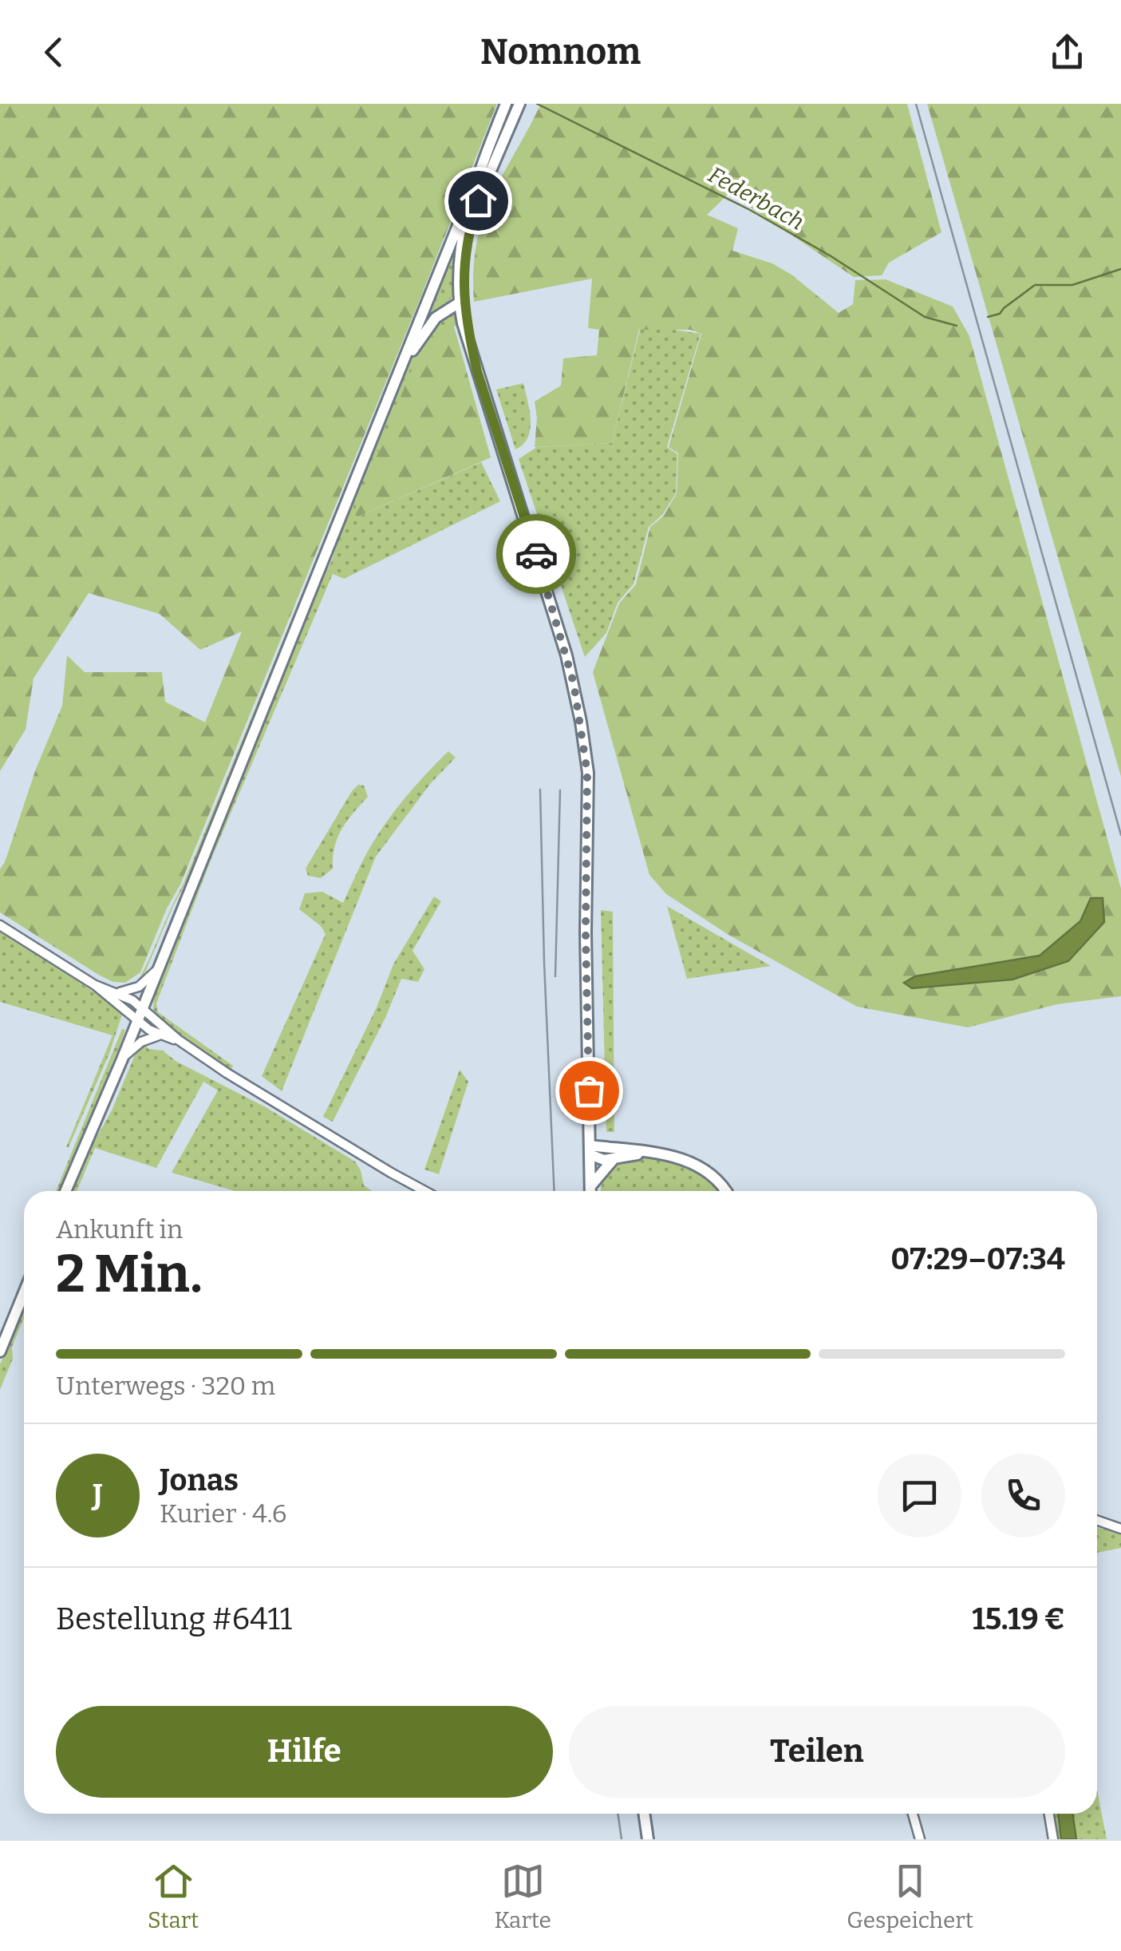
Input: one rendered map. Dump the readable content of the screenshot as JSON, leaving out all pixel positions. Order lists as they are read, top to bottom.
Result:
{
  "water": ["Federbach"],
  "page": {
    "header": "Nomnom",
    "heading": ["2 Min.", "Ankunft in", "07:29–07:34"],
    "panel": [
      "Jonas",
      "Kurier · 4.6",
      "Bestellung #6411",
      "15.19 €"
    ],
    "bar": "Unterwegs · 320 m",
    "round": "J",
    "buttons": ["Hilfe", "Teilen"],
    "tabs": ["Start", "Karte", "Gespeichert"]
  }
}
